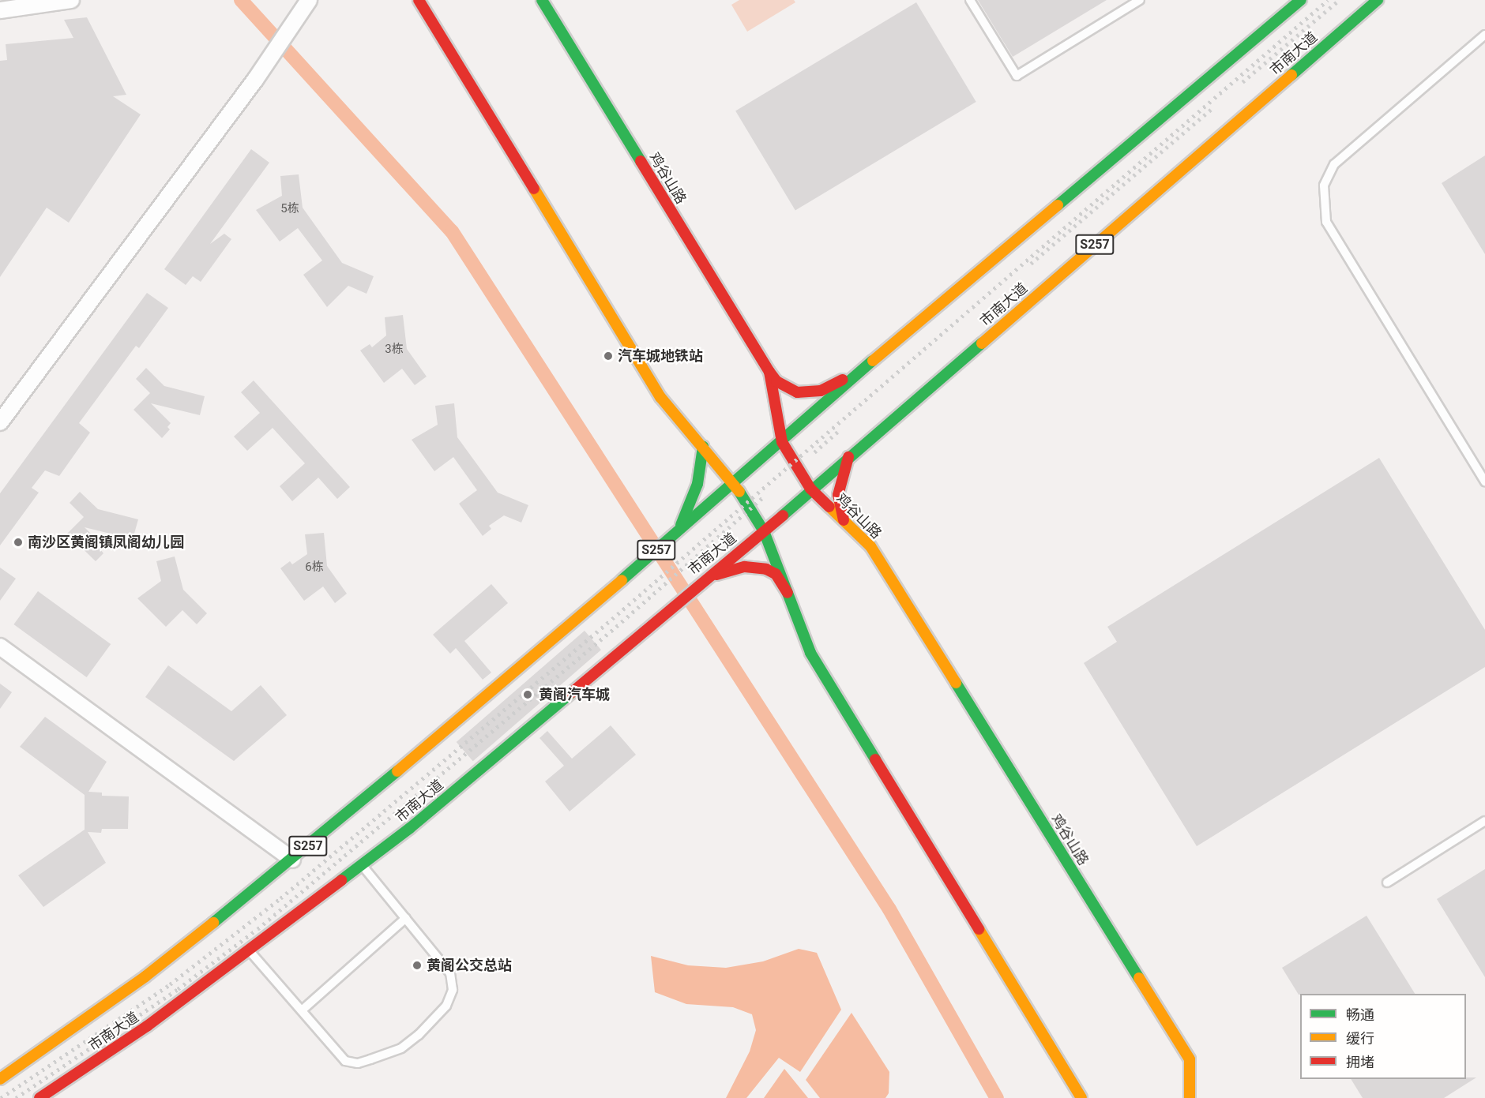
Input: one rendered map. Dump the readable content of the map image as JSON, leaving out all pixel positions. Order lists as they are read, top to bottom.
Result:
{
  "streets": {
    "main road": ["市南大道", "鸡谷山路", "S257"]
  },
  "crossings": [
    ["市南大道", "鸡谷山路"]
  ],
  "places": [
    "汽车城地铁站",
    "南沙区黄阁镇凤阁幼儿园",
    "黄阁汽车城",
    "黄阁公交总站"
  ],
  "house_numbers": ["5栋", "3栋", "6栋"],
  "legend": ["畅通", "缓行", "拥堵"]
}
